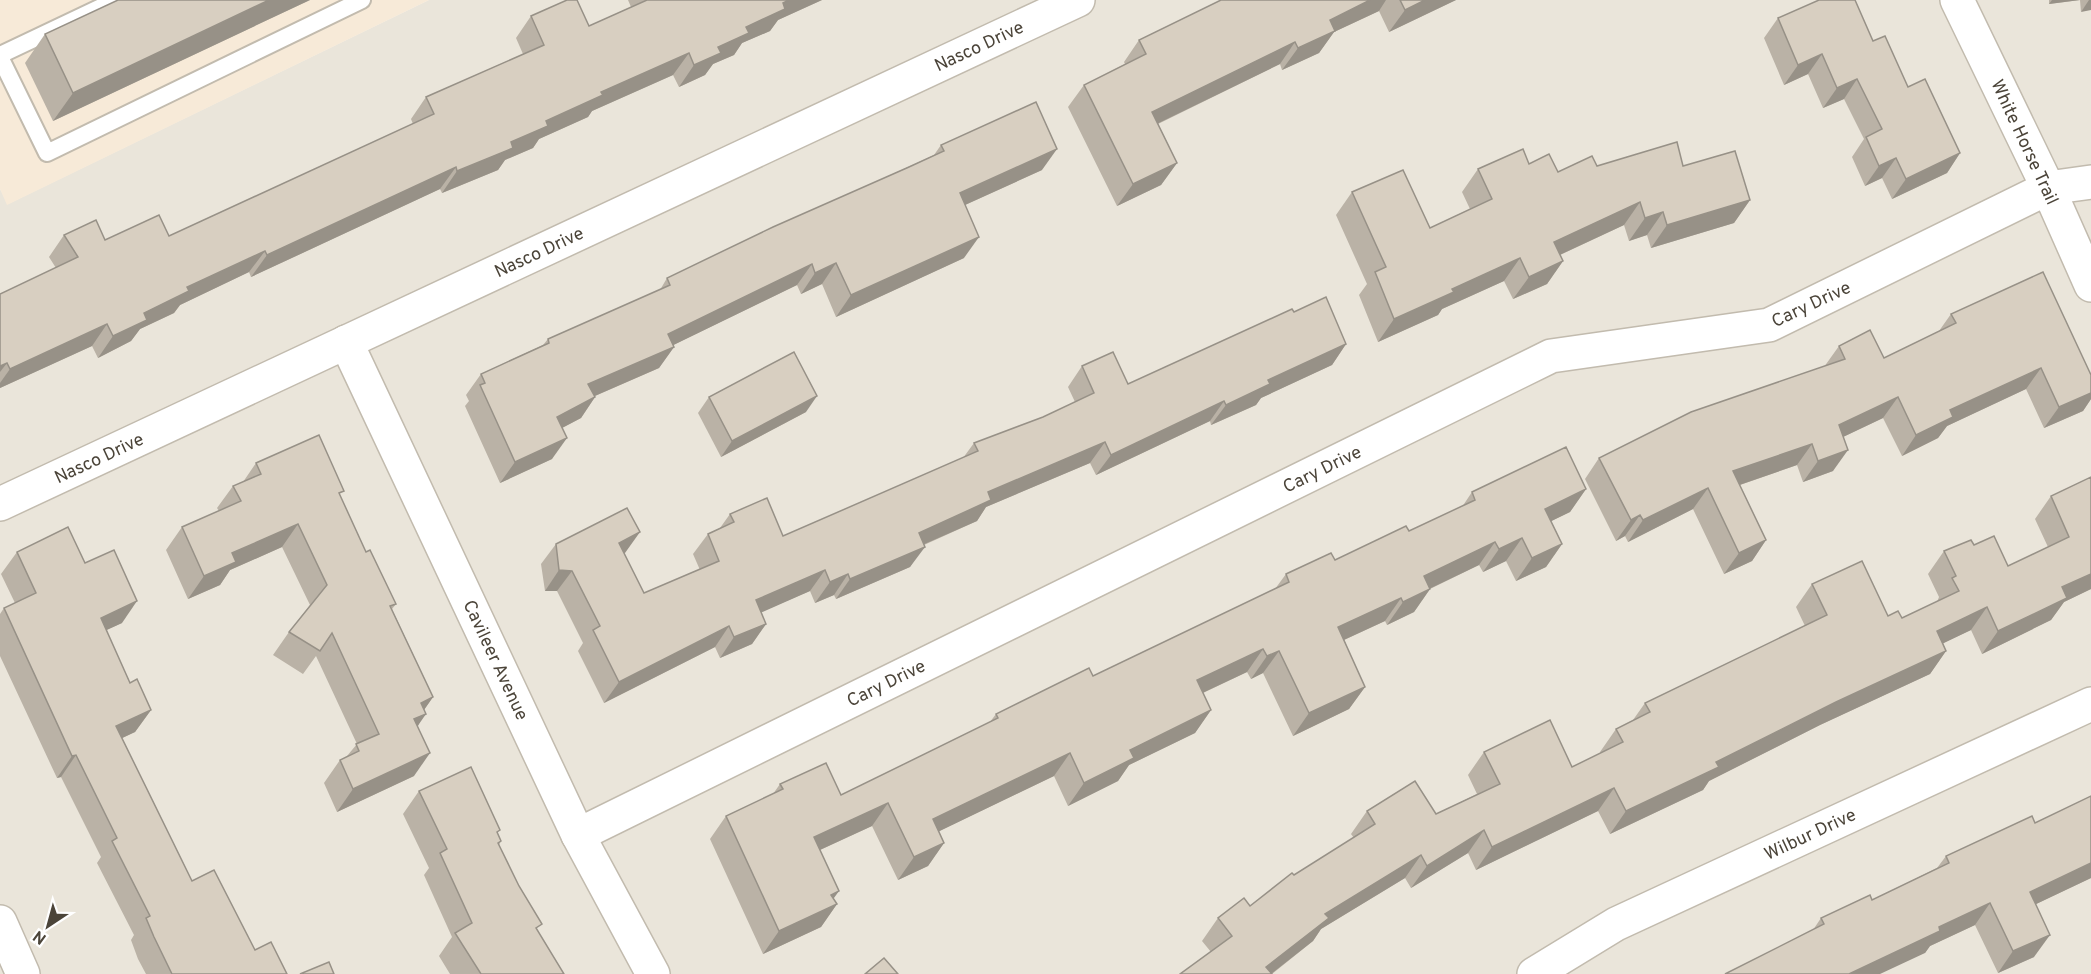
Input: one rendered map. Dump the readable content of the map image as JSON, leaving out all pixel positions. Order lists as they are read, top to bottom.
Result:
{
  "streets": {
    "street": [
      "Nasco Drive",
      "White Horse Trail",
      "Cary Drive",
      "Cavileer Avenue",
      "Wilbur Drive"
    ]
  },
  "crossings": [
    ["Nasco Drive", "Cavileer Avenue"],
    ["White Horse Trail", "Cary Drive"],
    ["Cary Drive", "Cavileer Avenue"]
  ],
  "north": "bottom left"
}
